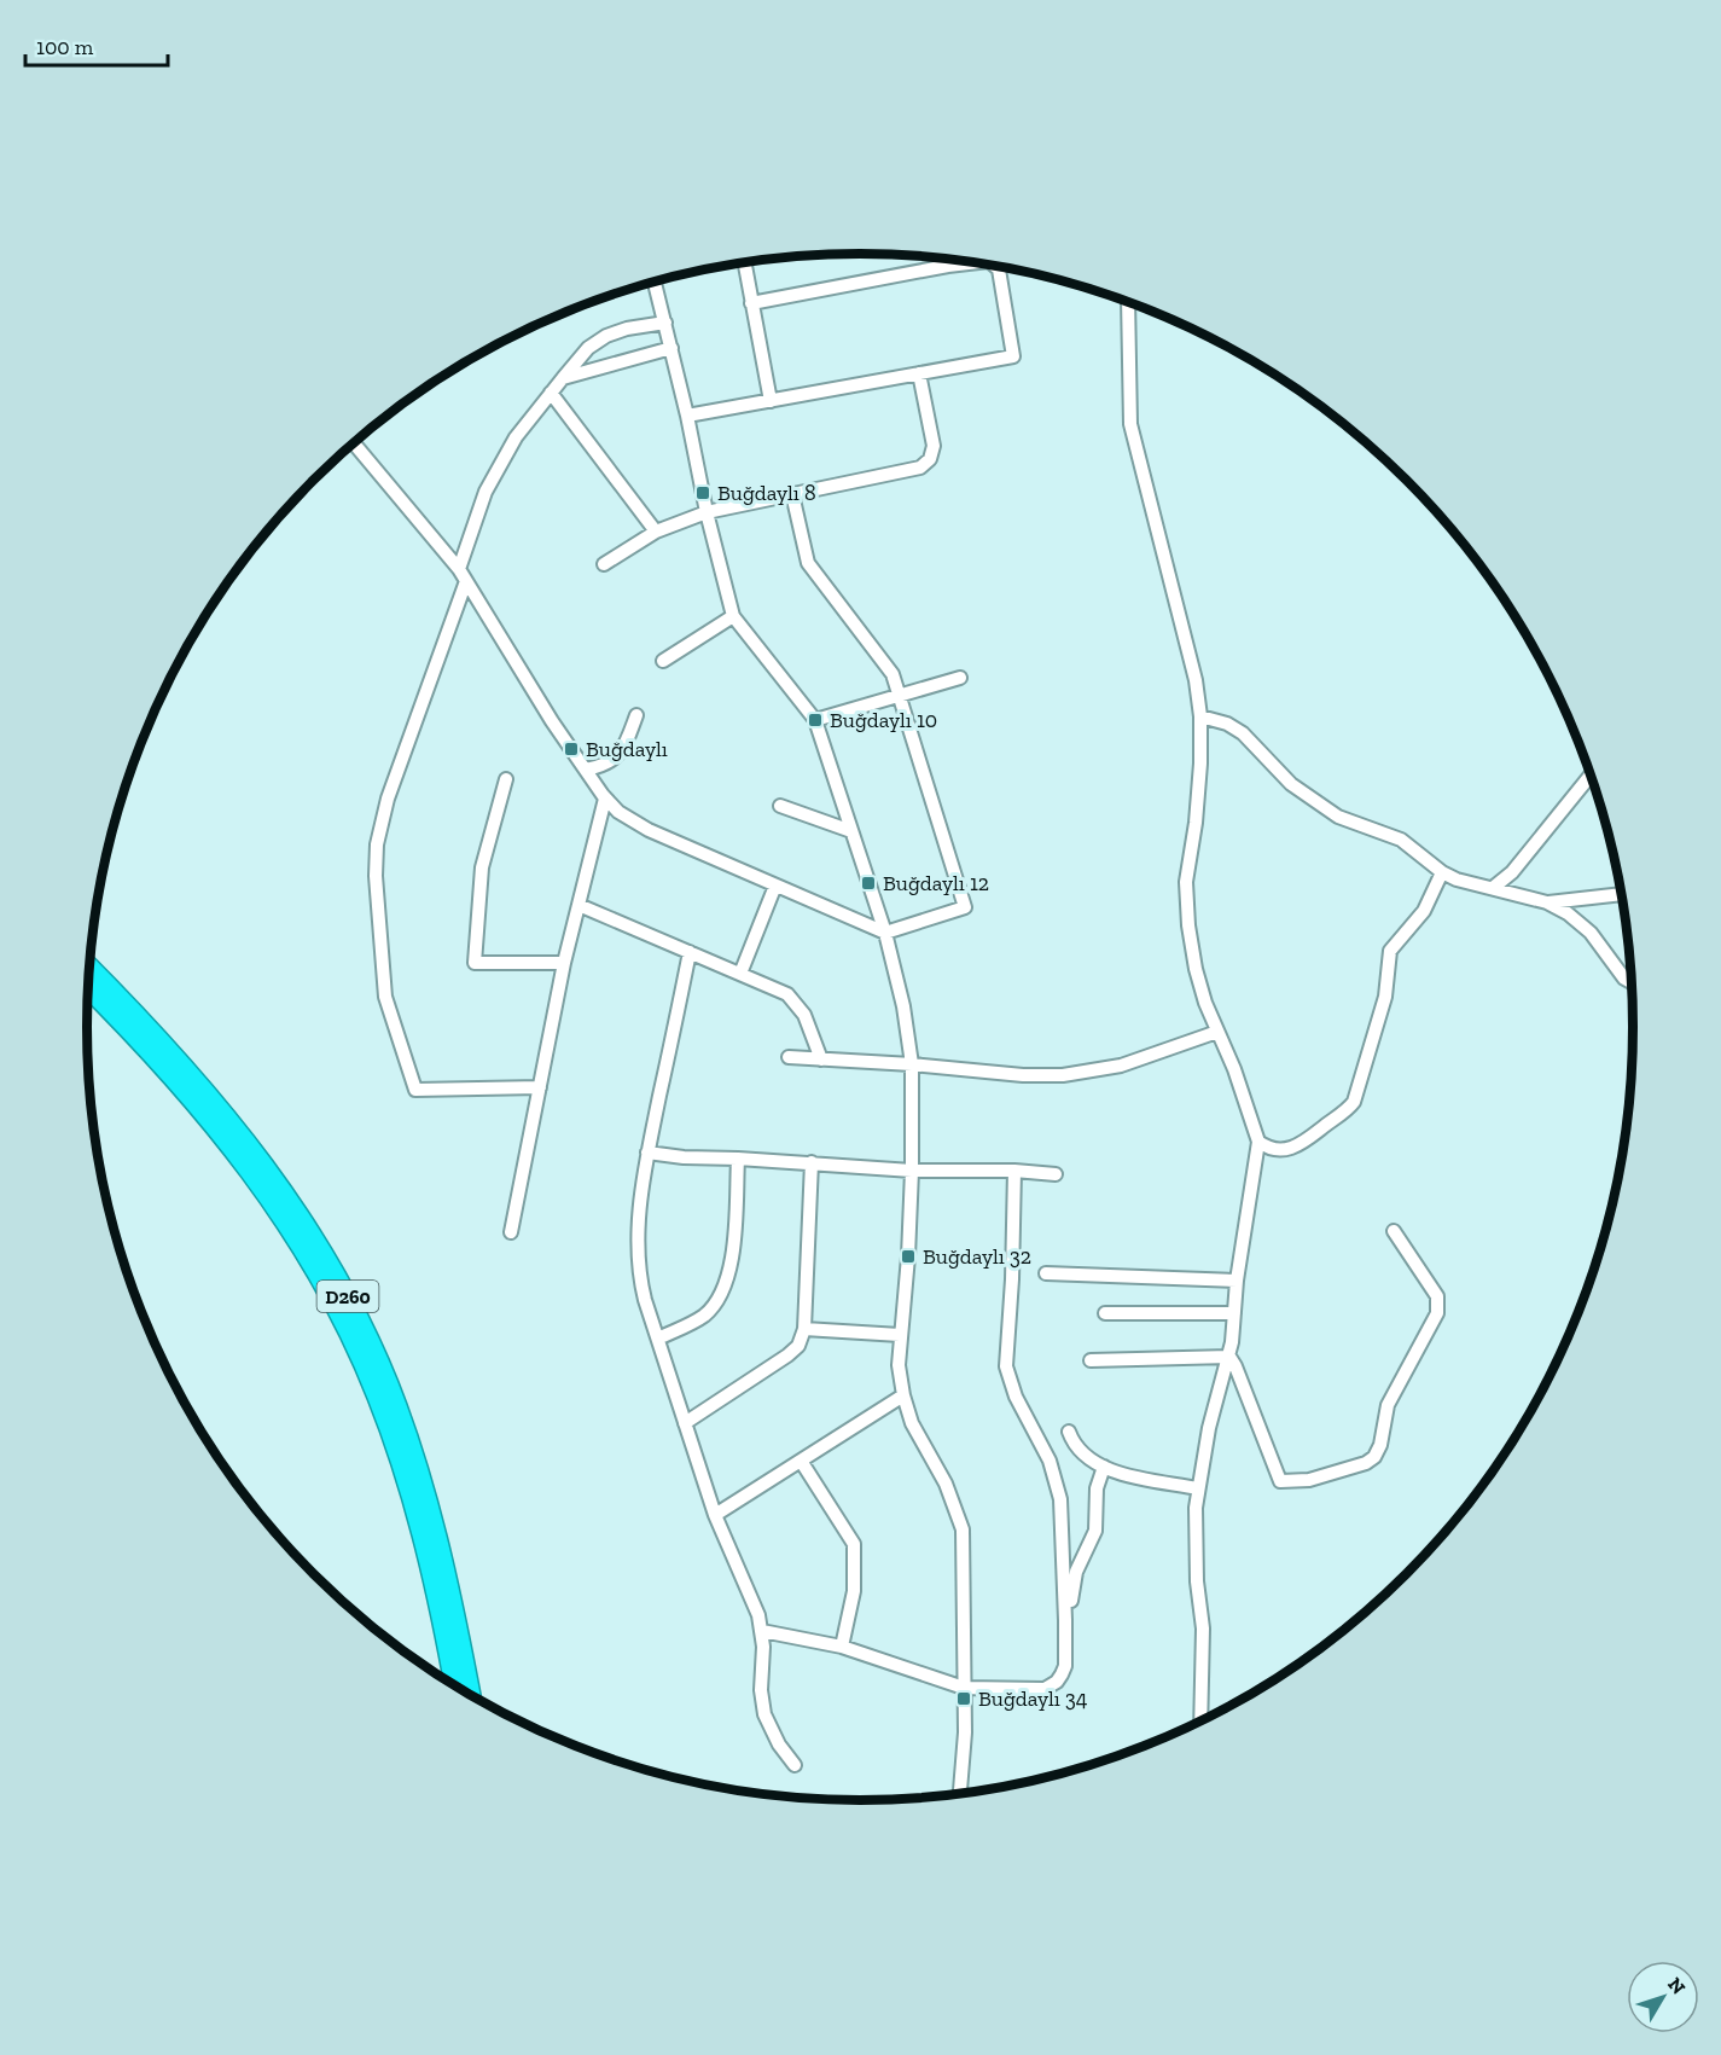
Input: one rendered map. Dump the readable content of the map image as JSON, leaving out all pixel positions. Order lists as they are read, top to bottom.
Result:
{
  "streets": {
    "highway": ["D260"]
  },
  "places": {
    "transit": [
      "Buğdaylı 8",
      "Buğdaylı 10",
      "Buğdaylı",
      "Buğdaylı 12",
      "Buğdaylı 32",
      "Buğdaylı 34"
    ]
  },
  "scale_bar": "100 m",
  "north": "top right"
}
